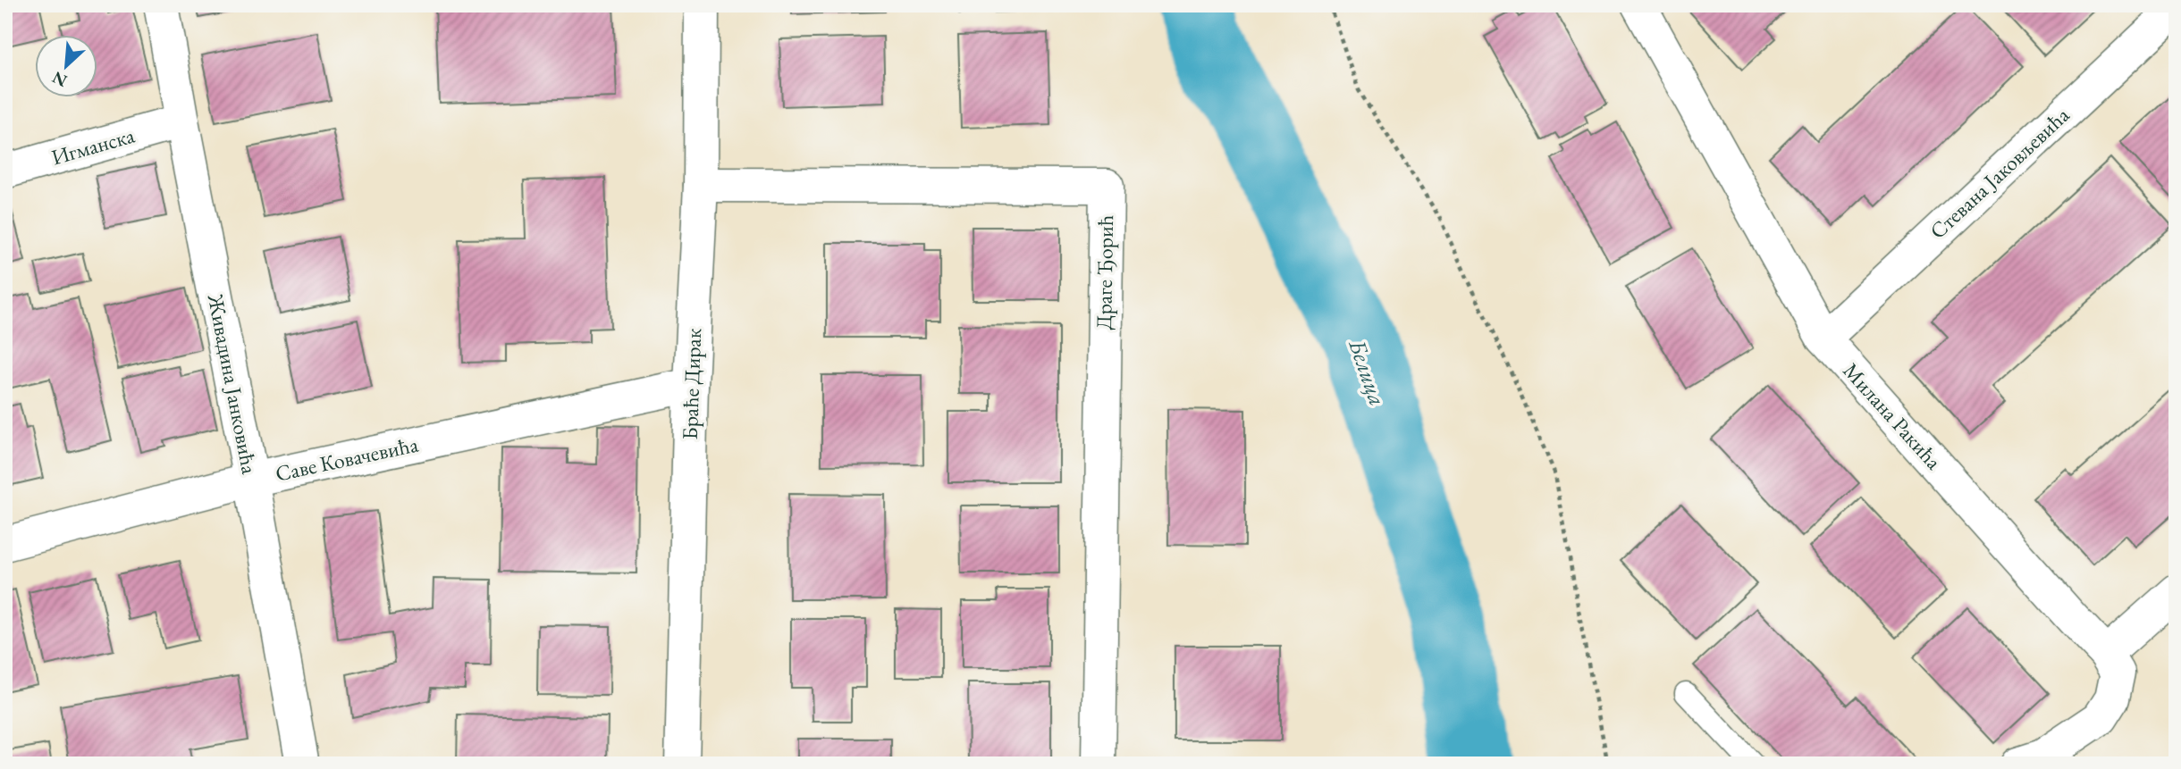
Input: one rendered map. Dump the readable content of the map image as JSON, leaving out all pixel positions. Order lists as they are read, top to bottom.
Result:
{
  "streets": {
    "street": [
      "Игманска",
      "Стевана Јаковљевића",
      "Драге Ђорић",
      "Живадина Јанковића",
      "Браће Дирак",
      "Милана Ракића",
      "Саве Ковачевића"
    ]
  },
  "crossings": [
    ["Игманска", "Живадина Јанковића"],
    ["Стевана Јаковљевића", "Милана Ракића"],
    ["Драге Ђорић", "Браће Дирак"],
    ["Живадина Јанковића", "Саве Ковачевића"],
    ["Браће Дирак", "Саве Ковачевића"]
  ],
  "water": ["Белица"],
  "north": "bottom left"
}
